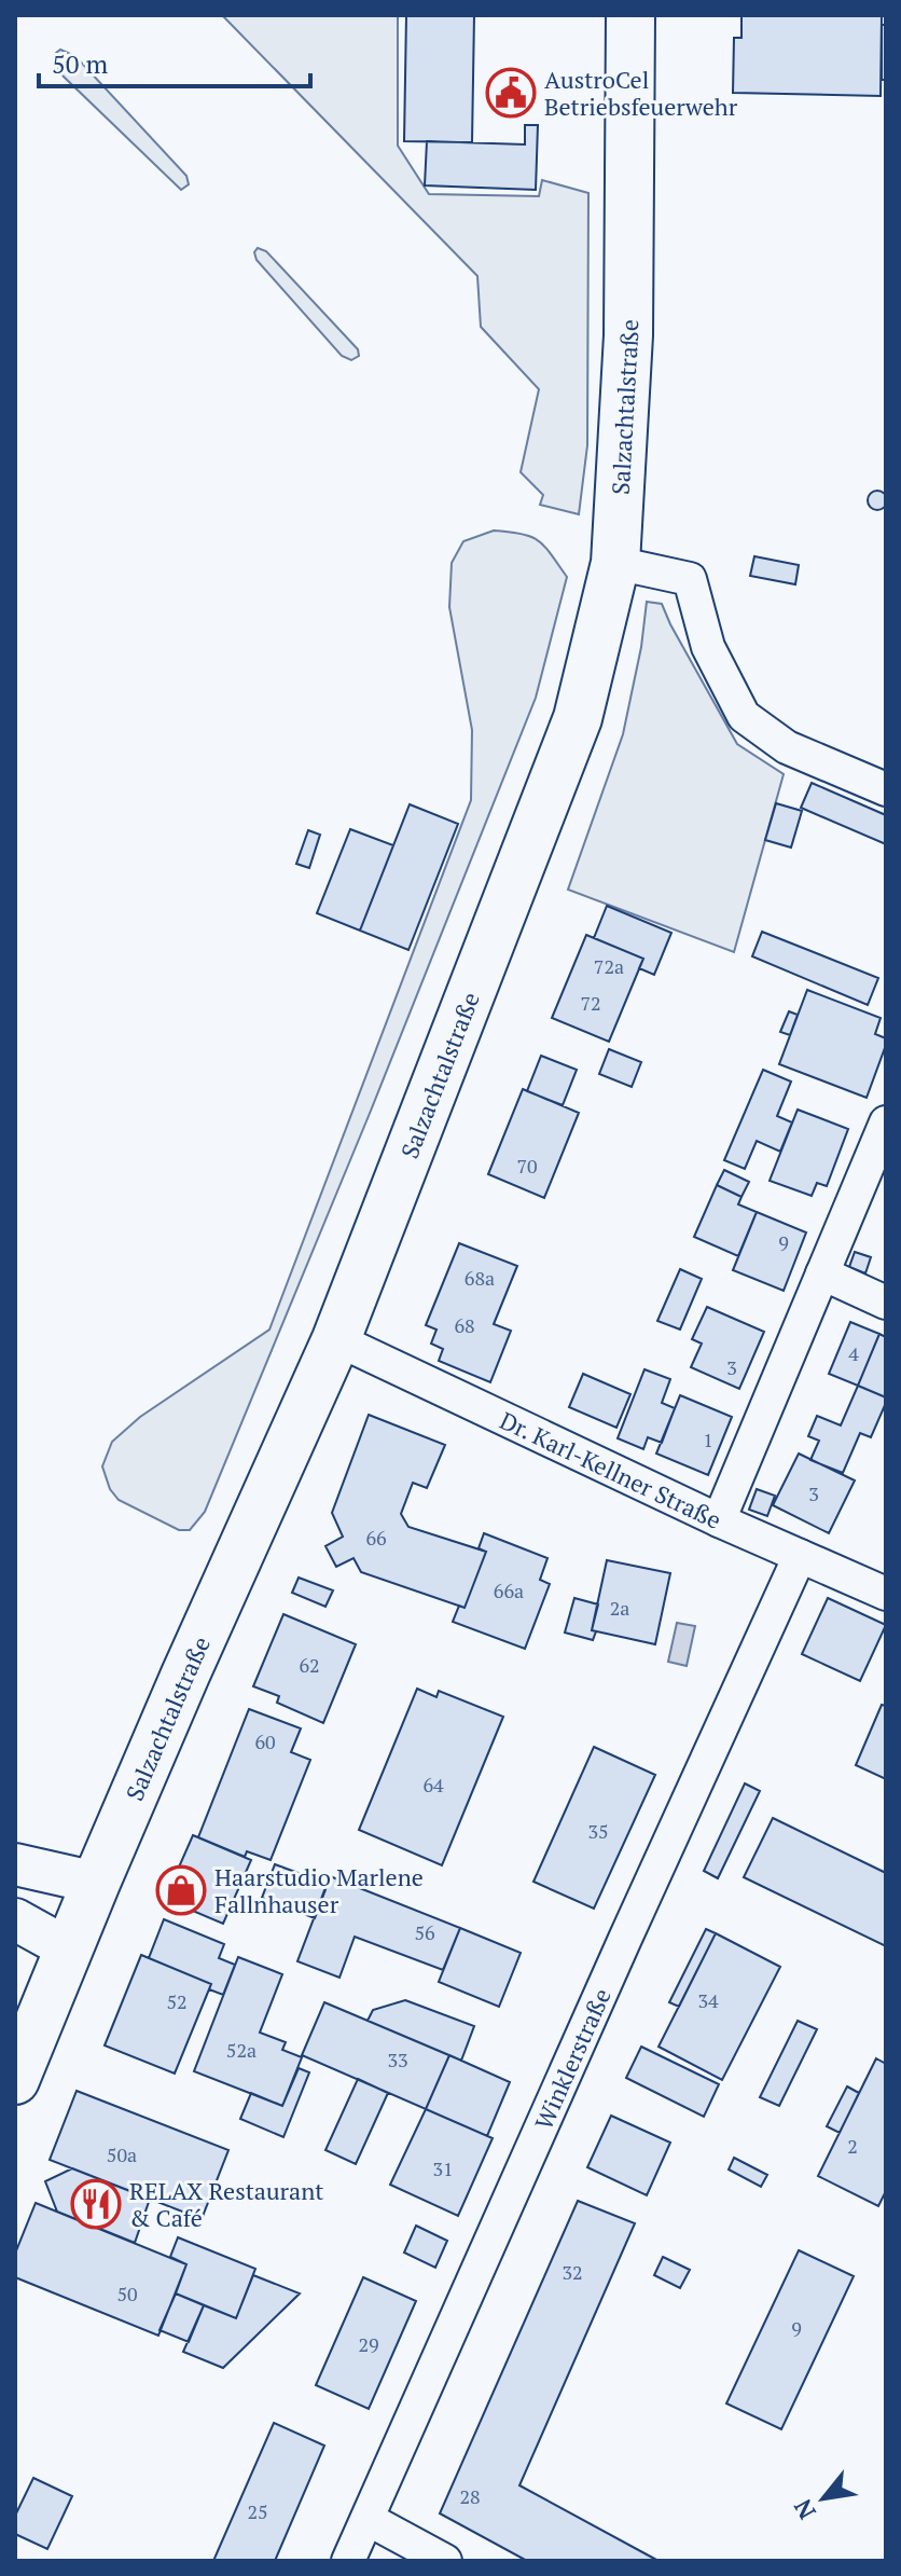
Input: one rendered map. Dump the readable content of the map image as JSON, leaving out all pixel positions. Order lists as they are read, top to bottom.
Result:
{
  "streets": {
    "main road": ["Salzachtalstraße"],
    "street": ["Dr. Karl-Kellner Straße", "Winklerstraße"]
  },
  "crossings": [
    ["Salzachtalstraße", "Dr. Karl-Kellner Straße"],
    ["Dr. Karl-Kellner Straße", "Winklerstraße"]
  ],
  "places": {
    "public building": ["AustroCel Betriebsfeuerwehr"],
    "shop": ["Haarstudio Marlene Fallnhauser"],
    "restaurant": ["RELAX Restaurant & Café"]
  },
  "house_numbers": [
    "72a",
    "72",
    "70",
    "9",
    "68a",
    "68",
    "4",
    "3",
    "1",
    "3",
    "66",
    "66a",
    "2a",
    "62",
    "60",
    "64",
    "35",
    "56",
    "34",
    "52",
    "52a",
    "33",
    "2",
    "50a",
    "31",
    "32",
    "50",
    "9",
    "29",
    "28",
    "25"
  ],
  "scale_bar": "50 m",
  "north": "bottom left"
}
